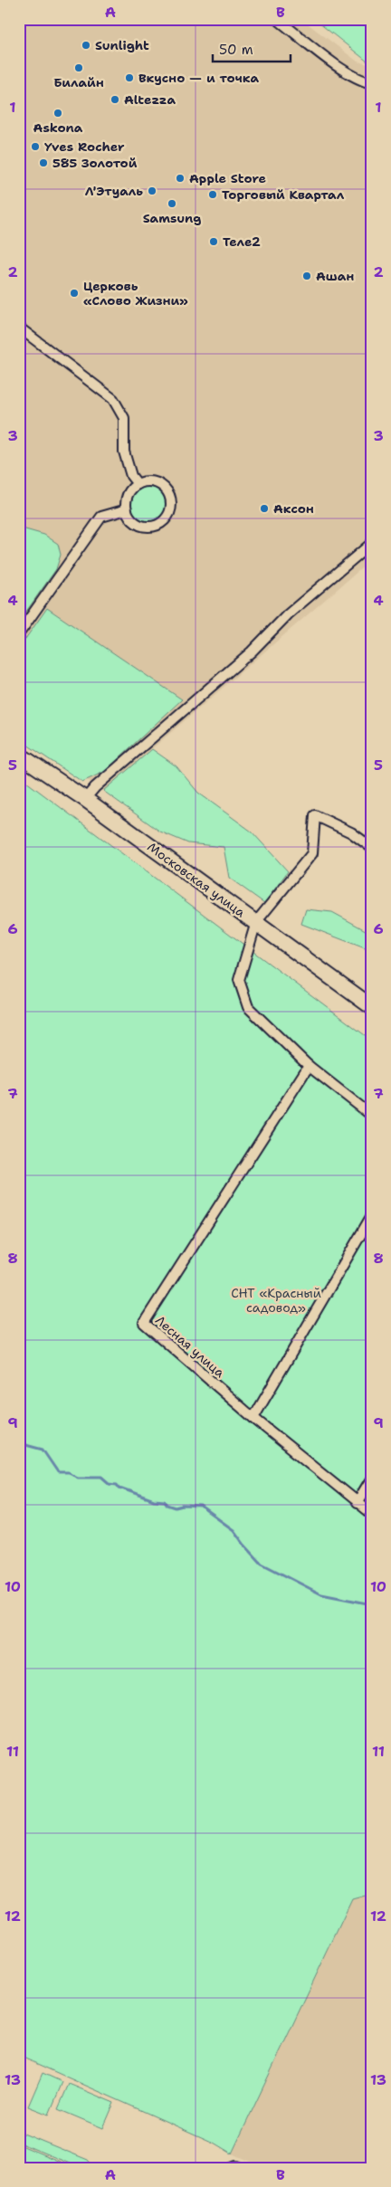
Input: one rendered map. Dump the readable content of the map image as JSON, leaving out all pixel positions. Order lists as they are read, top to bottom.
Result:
{
  "streets": {
    "main road": ["Московская улица"],
    "street": ["Лесная улица"]
  },
  "parks": ["СНТ «Красный садовод»"],
  "places": [
    "Sunlight",
    "Билайн",
    "Вкусно — и точка",
    "Altezza",
    "Askona",
    "Yves Rocher",
    "585 Золотой",
    "Apple Store",
    "Л'Этуаль",
    "Торговый Квартал",
    "Samsung",
    "Теле2",
    "Ашан",
    "Церковь «Слово Жизни»",
    "Аксон"
  ],
  "scale_bar": "50 m",
  "grid": {
    "columns": ["A", "B"],
    "rows": [
      "1",
      "2",
      "3",
      "4",
      "5",
      "6",
      "7",
      "8",
      "9",
      "10",
      "11",
      "12",
      "13"
    ]
  }
}
